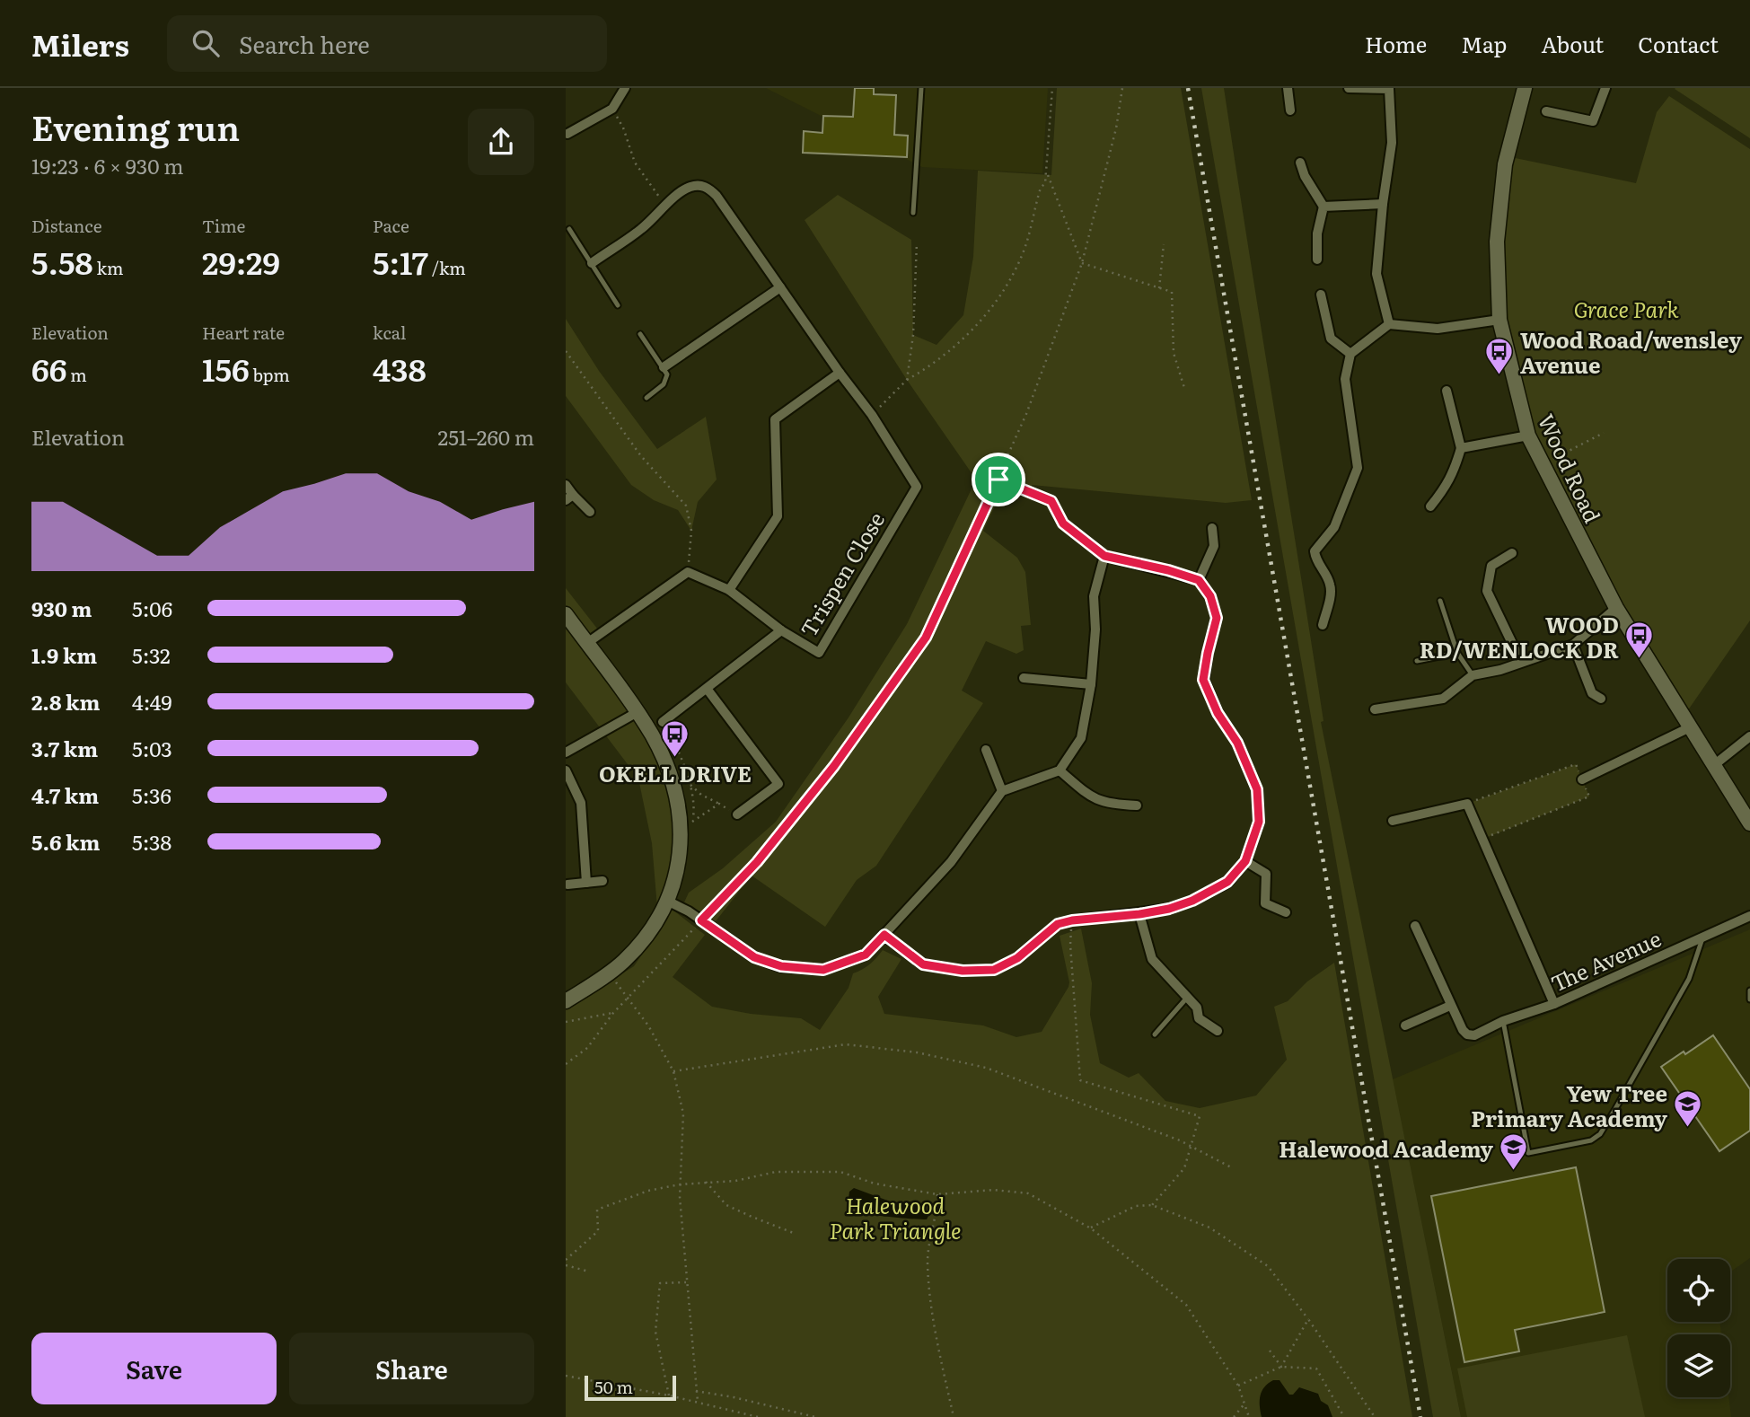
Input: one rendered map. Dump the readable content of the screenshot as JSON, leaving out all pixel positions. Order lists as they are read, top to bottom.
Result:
{
  "streets": {
    "street": ["Wood Road", "Trispen Close", "The Avenue"]
  },
  "parks": ["Grace Park", "Halewood Park Triangle"],
  "places": {
    "bus stop": ["Wood Road/wensley Avenue", "WOOD RD/WENLOCK DR", "OKELL DRIVE"],
    "school or university": ["Yew Tree Primary Academy", "Halewood Academy"]
  },
  "scale_bar": "50 m",
  "page": {
    "header": "Milers",
    "search": "Search here",
    "nav": [
      "Home",
      "Map",
      "About",
      "Contact"
    ],
    "heading": ["Evening run", "19:23 · 6 × 930 m"],
    "stats": [
      ["Distance", "5.58 km"],
      ["Time", "29:29"],
      ["Pace", "5:17 /km"],
      ["Elevation", "66 m"],
      ["Heart rate", "156 bpm"],
      ["kcal", "438"]
    ],
    "chart": ["Elevation", "251–260 m"],
    "list": [
      {
        "name": "930 m",
        "note": "5:06"
      },
      {
        "name": "1.9 km",
        "note": "5:32"
      },
      {
        "name": "2.8 km",
        "note": "4:49"
      },
      {
        "name": "3.7 km",
        "note": "5:03"
      },
      {
        "name": "4.7 km",
        "note": "5:36"
      },
      {
        "name": "5.6 km",
        "note": "5:38"
      }
    ],
    "buttons": ["Save", "Share"],
    "scale": "50 m"
  }
}
